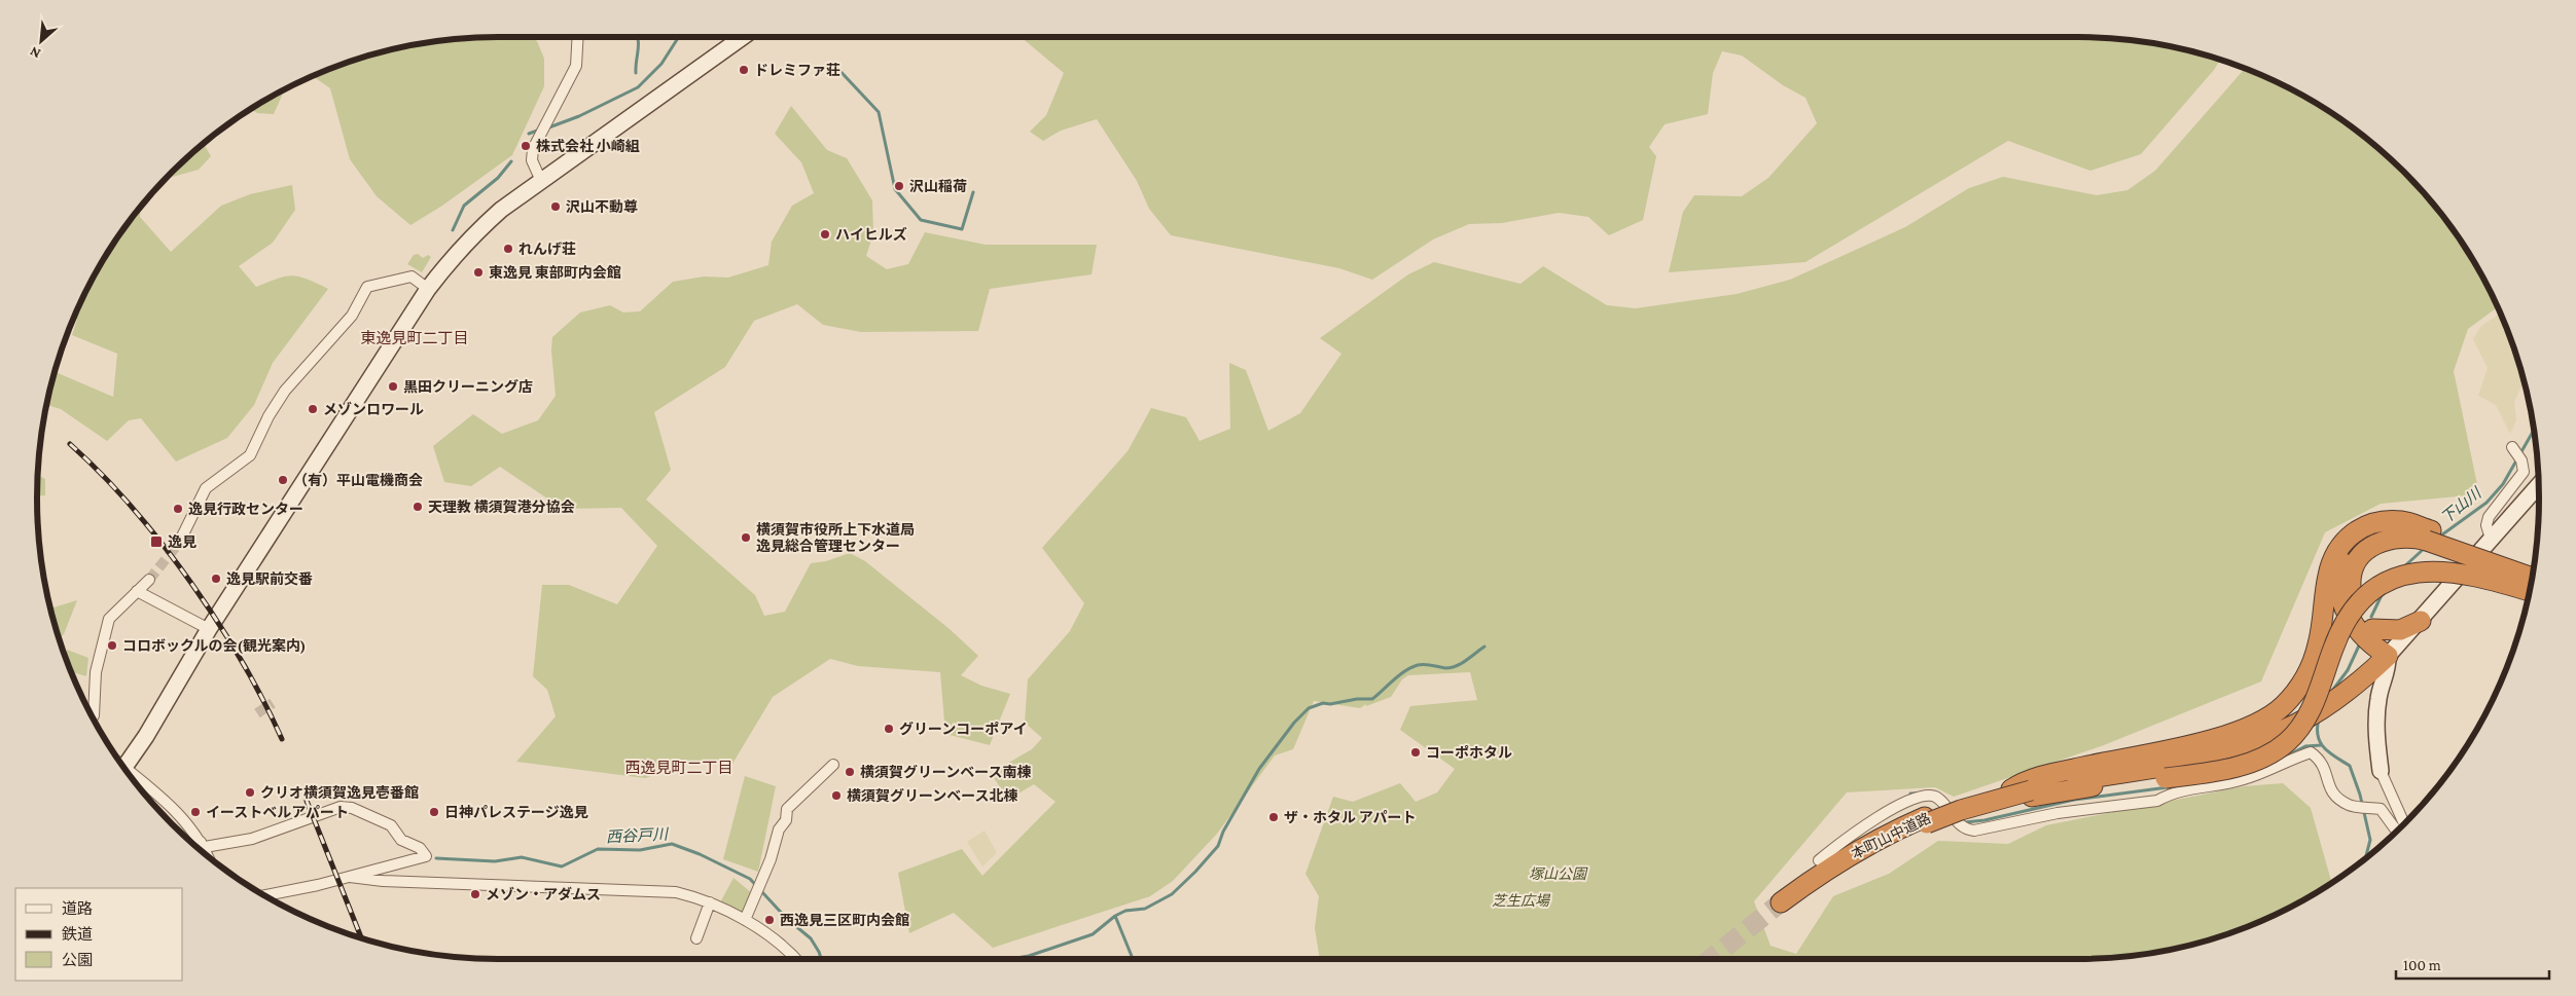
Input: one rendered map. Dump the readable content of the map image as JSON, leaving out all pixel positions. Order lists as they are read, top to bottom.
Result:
{
  "streets": {
    "highway": ["本町山中道路"]
  },
  "districts": ["東逸見町二丁目", "西逸見町二丁目"],
  "water": ["下山川", "西谷戸川"],
  "parks": ["塚山公園", "芝生広場"],
  "places": {
    "other": [
      "ドレミファ荘",
      "株式会社 小崎組",
      "沢山稲荷",
      "沢山不動尊",
      "ハイヒルズ",
      "れんげ荘",
      "東逸見 東部町内会館",
      "黒田クリーニング店",
      "メゾンロワール",
      "（有）平山電機商会",
      "天理教 横須賀港分協会",
      "逸見行政センター",
      "横須賀市役所上下水道局 逸見総合管理センター",
      "逸見駅前交番",
      "コロボックルの会(観光案内)",
      "グリーンコーポアイ",
      "コーポホタル",
      "横須賀グリーンベース南棟",
      "クリオ横須賀逸見壱番館",
      "横須賀グリーンベース北棟",
      "イーストベルアパート",
      "日神パレステージ逸見",
      "ザ・ホタル アパート",
      "メゾン・アダムス",
      "西逸見三区町内会館"
    ],
    "transit": ["逸見"]
  },
  "legend": ["道路", "鉄道", "公園"],
  "scale_bar": "100 m",
  "north": "bottom left"
}
